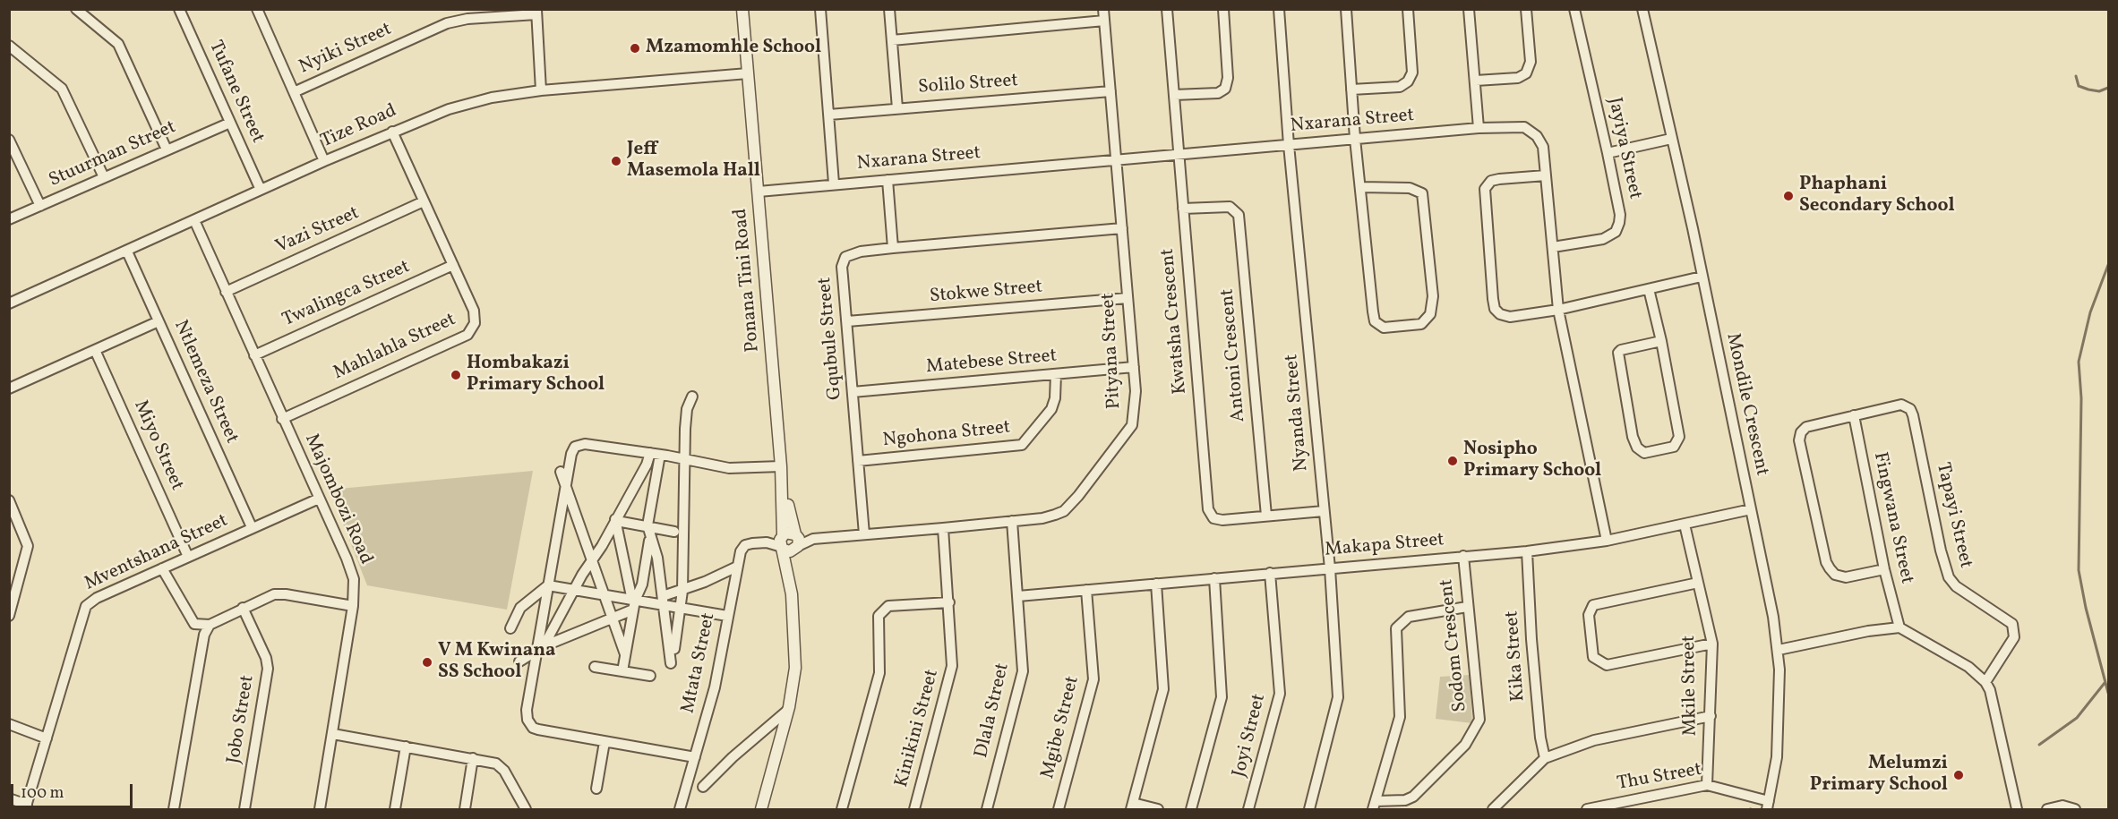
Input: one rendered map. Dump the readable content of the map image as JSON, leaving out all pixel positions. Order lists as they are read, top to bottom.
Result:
{
  "streets": {
    "street": [
      "Nyiki Street",
      "Solilo Street",
      "Tufane Street",
      "Nxarana Street",
      "Tize Road",
      "Jayiya Street",
      "Stuurman Street",
      "Vazi Street",
      "Ponana Tini Road",
      "Stokwe Street",
      "Twalingca Street",
      "Kwatsha Crescent",
      "Gqubule Street",
      "Mahlahla Street",
      "Pityana Street",
      "Antoni Crescent",
      "Matebese Street",
      "Ntlemeza Street",
      "Mondile Crescent",
      "Nyanda Street",
      "Ngohona Street",
      "Miyo Street",
      "Majombozi Road",
      "Tapayi Street",
      "Fingwana Street",
      "Makapa Street",
      "Mventshana Street",
      "Sodom Crescent",
      "Kika Street",
      "Mtata Street",
      "Mkile Street",
      "Dlala Street",
      "Jobo Street",
      "Mgibe Street",
      "Kinikini Street",
      "Joyi Street",
      "Thu Street"
    ]
  },
  "crossings": [
    ["Solilo Street", "Pityana Street"],
    ["Tufane Street", "Tize Road"],
    ["Tufane Street", "Stuurman Street"],
    ["Nxarana Street", "Jayiya Street"],
    ["Nxarana Street", "Ponana Tini Road"],
    ["Nxarana Street", "Kwatsha Crescent"],
    ["Nxarana Street", "Pityana Street"],
    ["Nxarana Street", "Nyanda Street"],
    ["Nxarana Street", "Makapa Street"],
    ["Tize Road", "Ponana Tini Road"],
    ["Tize Road", "Mahlahla Street"],
    ["Tize Road", "Ntlemeza Street"],
    ["Tize Road", "Majombozi Road"],
    ["Vazi Street", "Mahlahla Street"],
    ["Vazi Street", "Majombozi Road"],
    ["Ponana Tini Road", "Pityana Street"],
    ["Ponana Tini Road", "Mtata Street"],
    ["Stokwe Street", "Gqubule Street"],
    ["Stokwe Street", "Pityana Street"],
    ["Twalingca Street", "Mahlahla Street"],
    ["Twalingca Street", "Majombozi Road"],
    ["Kwatsha Crescent", "Antoni Crescent"],
    ["Kwatsha Crescent", "Nyanda Street"],
    ["Gqubule Street", "Pityana Street"],
    ["Gqubule Street", "Matebese Street"],
    ["Gqubule Street", "Ngohona Street"],
    ["Mahlahla Street", "Majombozi Road"],
    ["Pityana Street", "Matebese Street"],
    ["Pityana Street", "Dlala Street"],
    ["Pityana Street", "Kinikini Street"],
    ["Matebese Street", "Ngohona Street"],
    ["Ntlemeza Street", "Mventshana Street"],
    ["Mondile Crescent", "Makapa Street"],
    ["Mondile Crescent", "Thu Street"],
    ["Nyanda Street", "Makapa Street"],
    ["Miyo Street", "Mventshana Street"],
    ["Majombozi Road", "Mventshana Street"],
    ["Tapayi Street", "Fingwana Street"],
    ["Makapa Street", "Sodom Crescent"],
    ["Makapa Street", "Kika Street"],
    ["Makapa Street", "Mkile Street"],
    ["Makapa Street", "Dlala Street"],
    ["Makapa Street", "Mgibe Street"],
    ["Makapa Street", "Joyi Street"],
    ["Mkile Street", "Thu Street"]
  ],
  "places": [
    "Mzamomhle School",
    "Jeff Masemola Hall",
    "Phaphani Secondary School",
    "Hombakazi Primary School",
    "Nosipho Primary School",
    "V M Kwinana SS School",
    "Melumzi Primary School"
  ],
  "scale_bar": "100 m"
}
